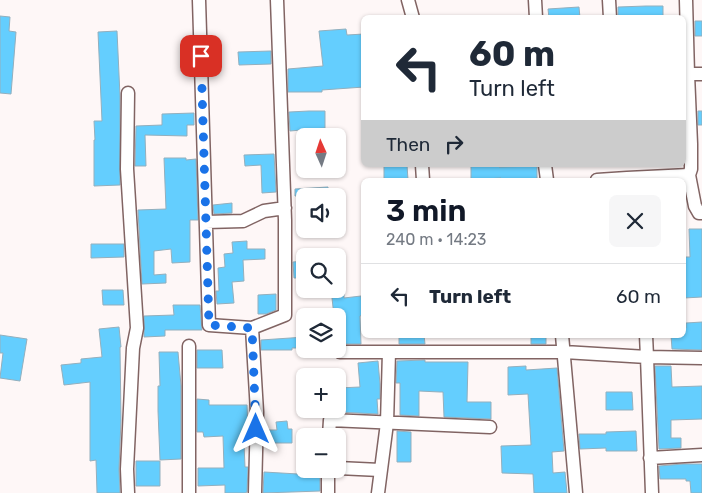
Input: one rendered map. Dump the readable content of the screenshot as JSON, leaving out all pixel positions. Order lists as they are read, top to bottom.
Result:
{
  "north": "top",
  "page": {
    "turn": ["60 m", "Turn left"],
    "then": "Then",
    "map_buttons": ["+", "−"],
    "heading": ["3 min", "240 m · 14:23"],
    "list": [
      {
        "name": "Turn left",
        "value": "60 m"
      }
    ]
  }
}
